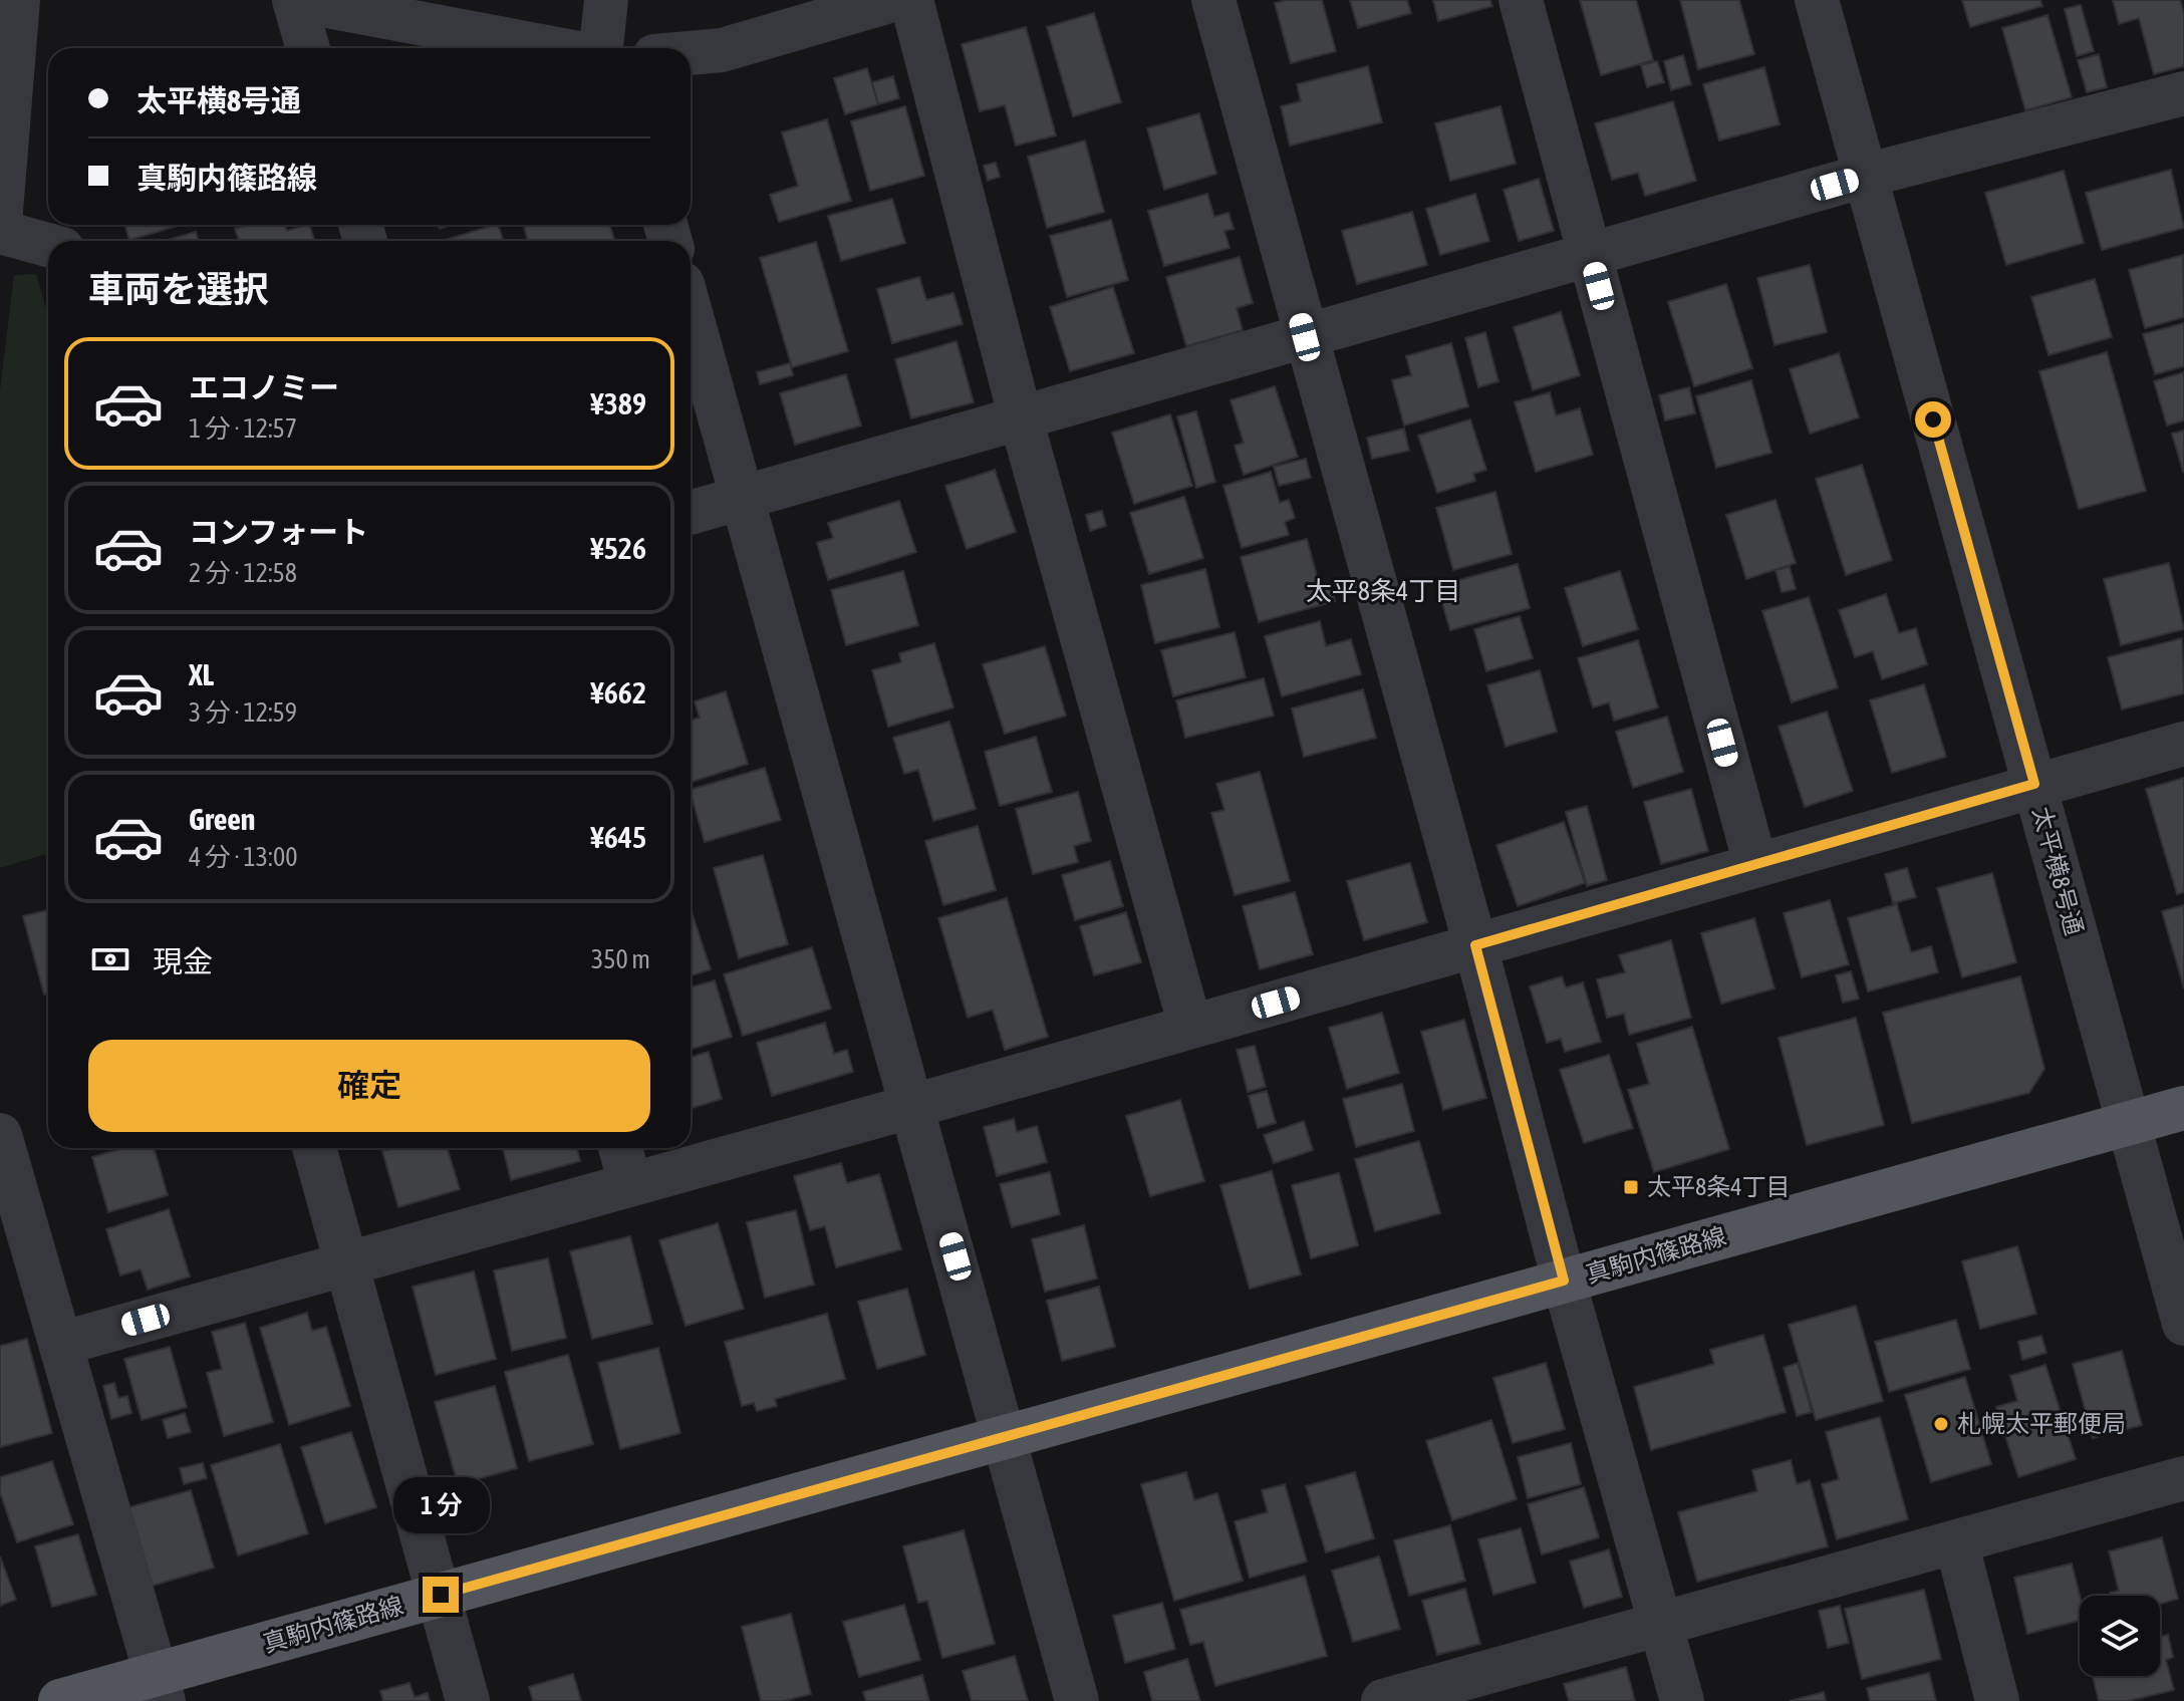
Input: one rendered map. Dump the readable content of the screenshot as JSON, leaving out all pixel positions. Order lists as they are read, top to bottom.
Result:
{
  "streets": {
    "main road": ["真駒内篠路線"],
    "street": ["太平横8号通"]
  },
  "crossings": [
    ["太平横8号通", "真駒内篠路線"]
  ],
  "districts": ["太平8条4丁目"],
  "places": {
    "transit": ["太平8条4丁目"],
    "other": ["札幌太平郵便局"]
  },
  "page": {
    "banner": ["太平横8号通", "真駒内篠路線"],
    "heading": "車両を選択",
    "list": [
      {
        "name": "エコノミー",
        "note": "1 分 · 12:57",
        "value": "¥389"
      },
      {
        "name": "コンフォート",
        "note": "2 分 · 12:58",
        "value": "¥526"
      },
      {
        "name": "XL",
        "note": "3 分 · 12:59",
        "value": "¥662"
      },
      {
        "name": "Green",
        "note": "4 分 · 13:00",
        "value": "¥645"
      }
    ],
    "pay": ["現金", "350 m"],
    "buttons": "確定",
    "bubble": "1 分"
  }
}
